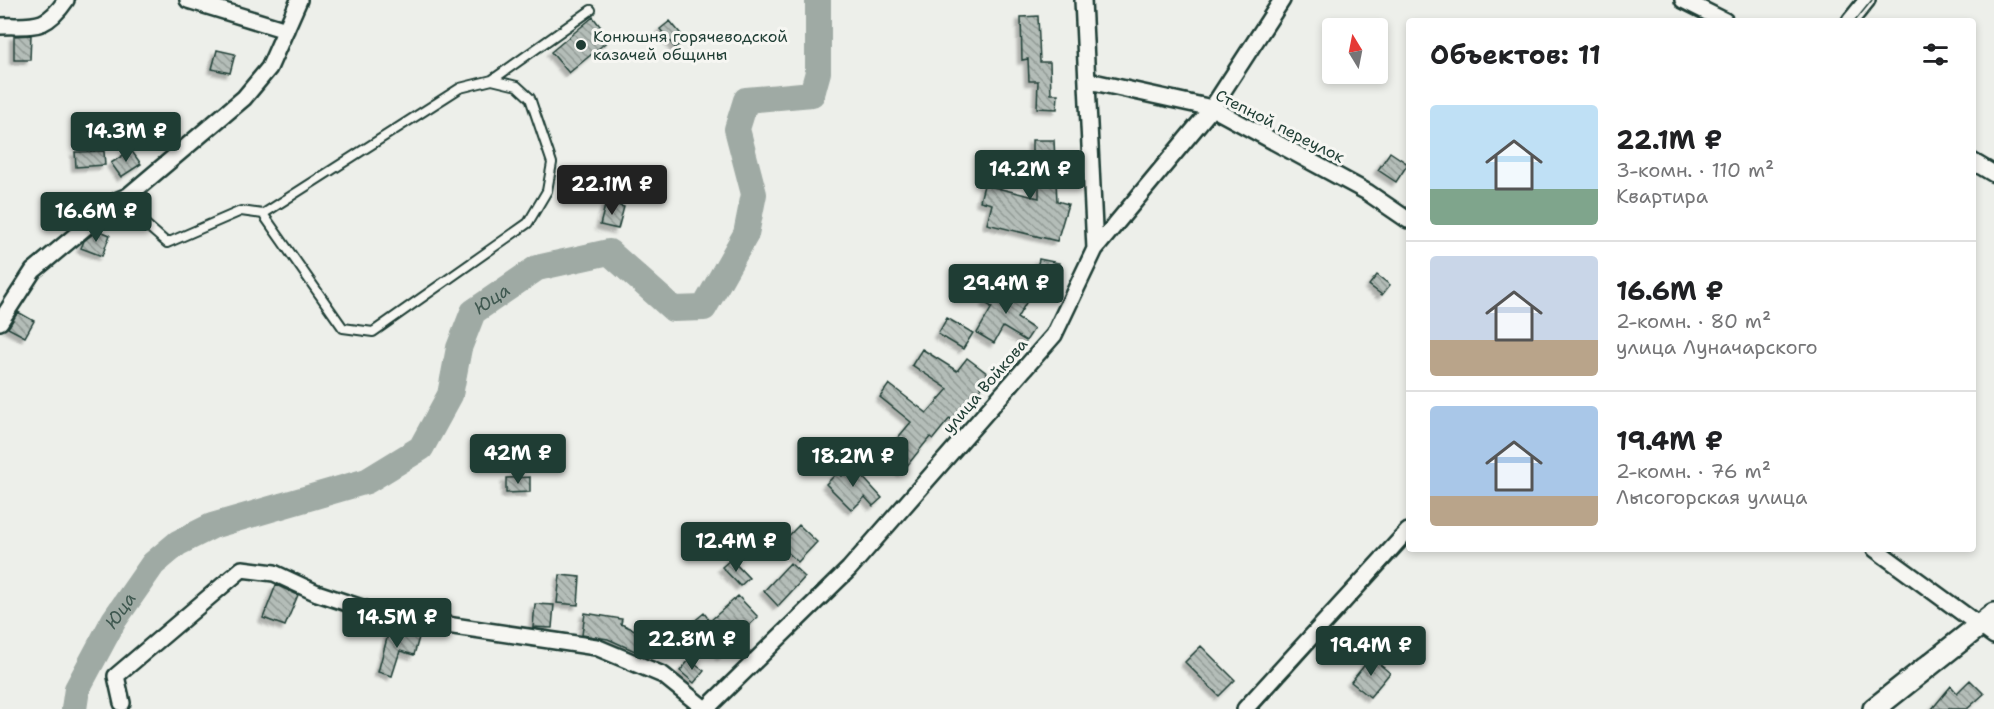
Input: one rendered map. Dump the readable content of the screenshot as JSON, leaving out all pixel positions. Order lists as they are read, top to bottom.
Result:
{
  "streets": {
    "street": ["Степной переулок", "улица Войкова"]
  },
  "crossings": [
    ["Степной переулок", "улица Войкова"]
  ],
  "water": ["Юца"],
  "places": ["Конюшня горячеводской казачей общины"],
  "north": "top",
  "page": {
    "heading": "Объектов: 11",
    "list": [
      {
        "name": "22.1M ₽",
        "note": "3-комн. · 110 m² · Квартира"
      },
      {
        "name": "16.6M ₽",
        "note": "2-комн. · 80 m² · улица Луначарского"
      },
      {
        "name": "19.4M ₽",
        "note": "2-комн. · 76 m² · Лысогорская улица"
      }
    ],
    "price": [
      "14.3M ₽",
      "14.2M ₽",
      "22.1M ₽",
      "16.6M ₽",
      "29.4M ₽",
      "42M ₽",
      "18.2M ₽",
      "12.4M ₽",
      "14.5M ₽",
      "22.8M ₽",
      "19.4M ₽"
    ]
  }
}
